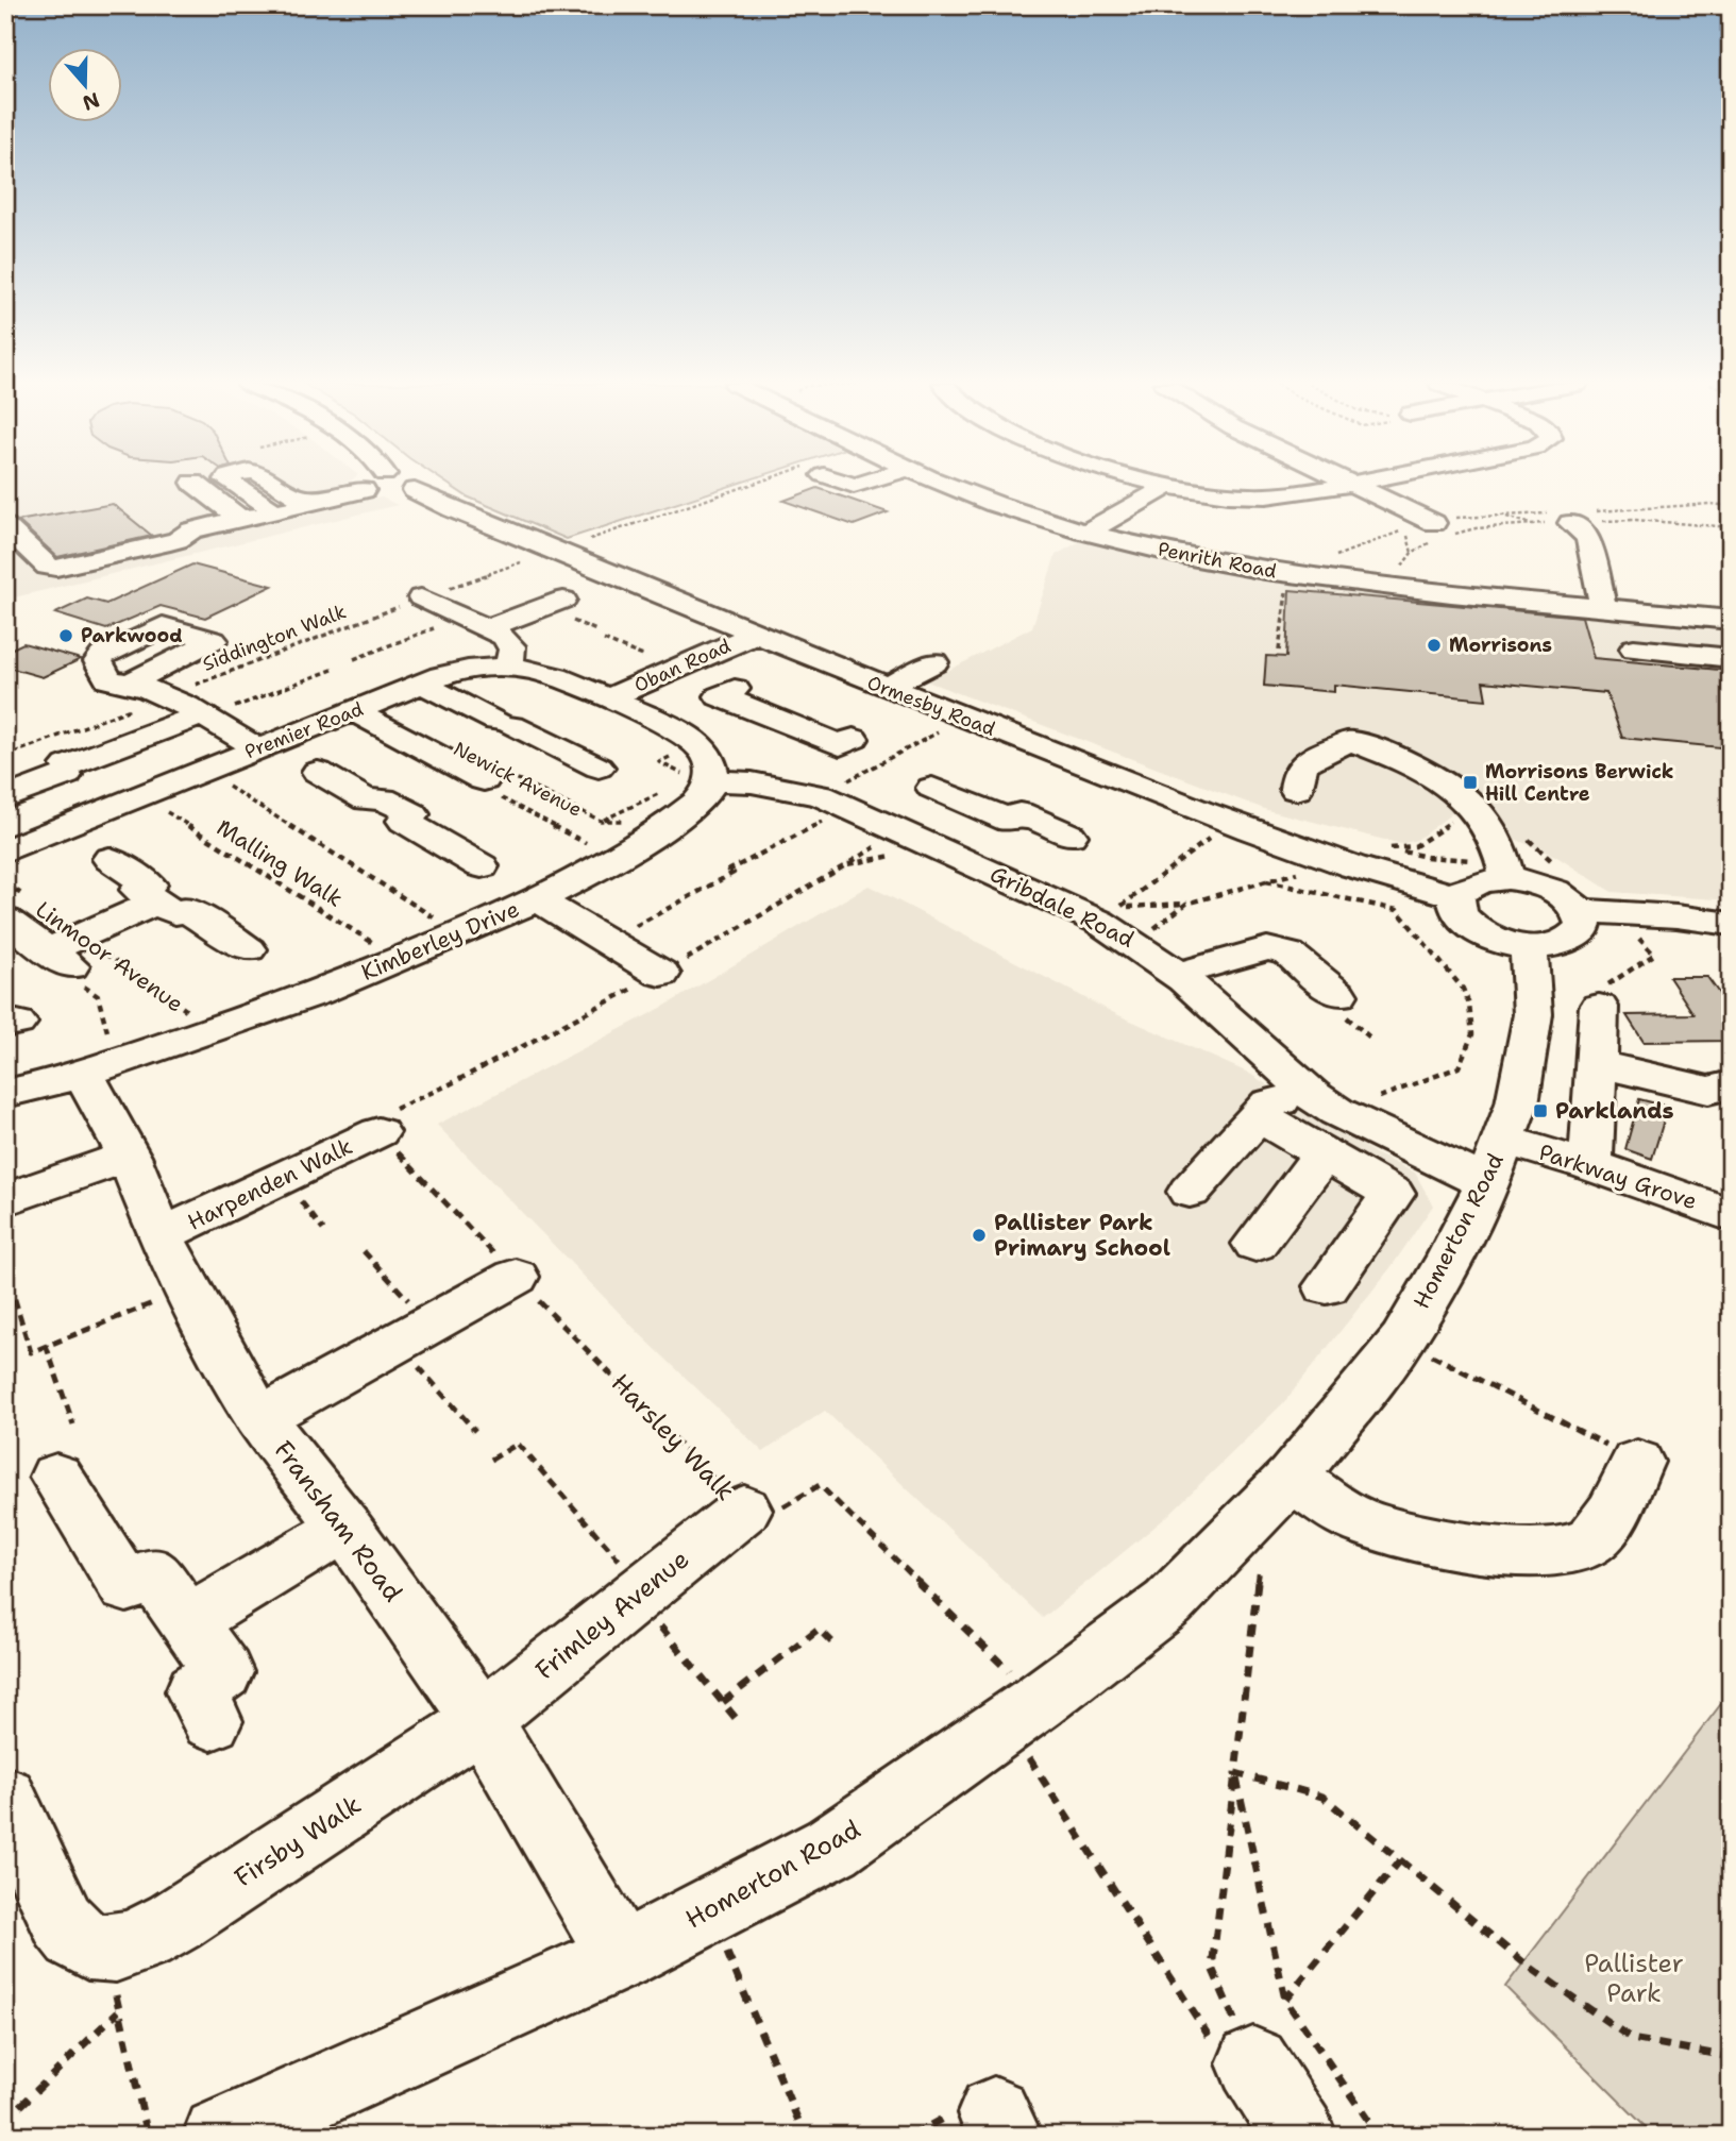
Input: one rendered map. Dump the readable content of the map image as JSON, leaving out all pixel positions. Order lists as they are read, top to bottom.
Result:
{
  "streets": {
    "street": [
      "Penrith Road",
      "Oban Road",
      "Ormesby Road",
      "Premier Road",
      "Newick Avenue",
      "Gribdale Road",
      "Kimberley Drive",
      "Linmoor Avenue",
      "Parkway Grove",
      "Harpenden Walk",
      "Homerton Road",
      "Fransham Road",
      "Frimley Avenue",
      "Firsby Walk"
    ],
    "path": ["Siddington Walk", "Malling Walk", "Harsley Walk"]
  },
  "crossings": [
    ["Siddington Walk", "Ormesby Road"],
    ["Oban Road", "Ormesby Road"],
    ["Oban Road", "Premier Road"],
    ["Premier Road", "Newick Avenue"],
    ["Premier Road", "Malling Walk"],
    ["Newick Avenue", "Kimberley Drive"],
    ["Malling Walk", "Kimberley Drive"],
    ["Gribdale Road", "Kimberley Drive"],
    ["Gribdale Road", "Parkway Grove"],
    ["Gribdale Road", "Homerton Road"],
    ["Kimberley Drive", "Linmoor Avenue"],
    ["Kimberley Drive", "Fransham Road"],
    ["Linmoor Avenue", "Fransham Road"],
    ["Parkway Grove", "Homerton Road"],
    ["Harpenden Walk", "Harsley Walk"],
    ["Harpenden Walk", "Fransham Road"],
    ["Homerton Road", "Harsley Walk"],
    ["Homerton Road", "Fransham Road"],
    ["Harsley Walk", "Frimley Avenue"],
    ["Fransham Road", "Frimley Avenue"],
    ["Fransham Road", "Firsby Walk"],
    ["Frimley Avenue", "Firsby Walk"]
  ],
  "parks": ["Pallister Park"],
  "places": {
    "other": ["Parkwood", "Morrisons", "Pallister Park Primary School"],
    "transit": ["Morrisons Berwick Hill Centre", "Parklands"]
  },
  "north": "bottom"
}
